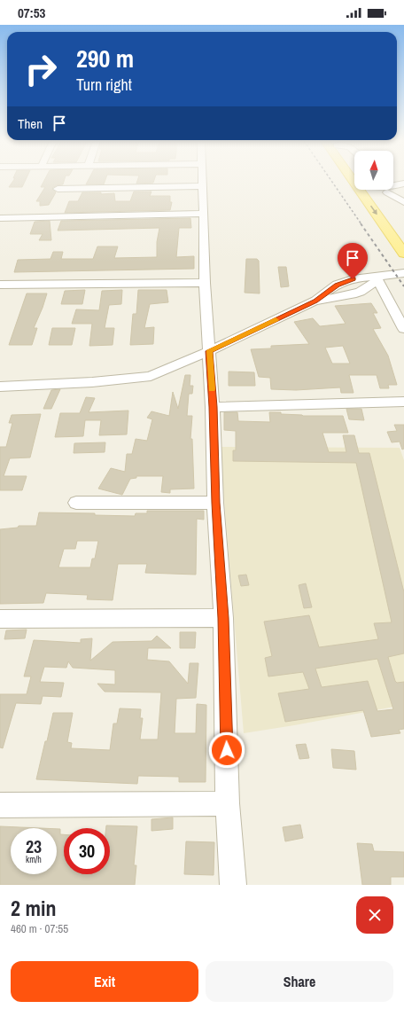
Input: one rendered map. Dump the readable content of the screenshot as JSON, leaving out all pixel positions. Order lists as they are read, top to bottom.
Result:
{
  "north": "top",
  "page": {
    "status": "07:53",
    "turn": ["290 m", "Turn right"],
    "then": "Then",
    "speed": "23 km/h",
    "limit": "30",
    "heading": ["2 min", "460 m · 07:55"],
    "buttons": ["Exit", "Share"]
  }
}
